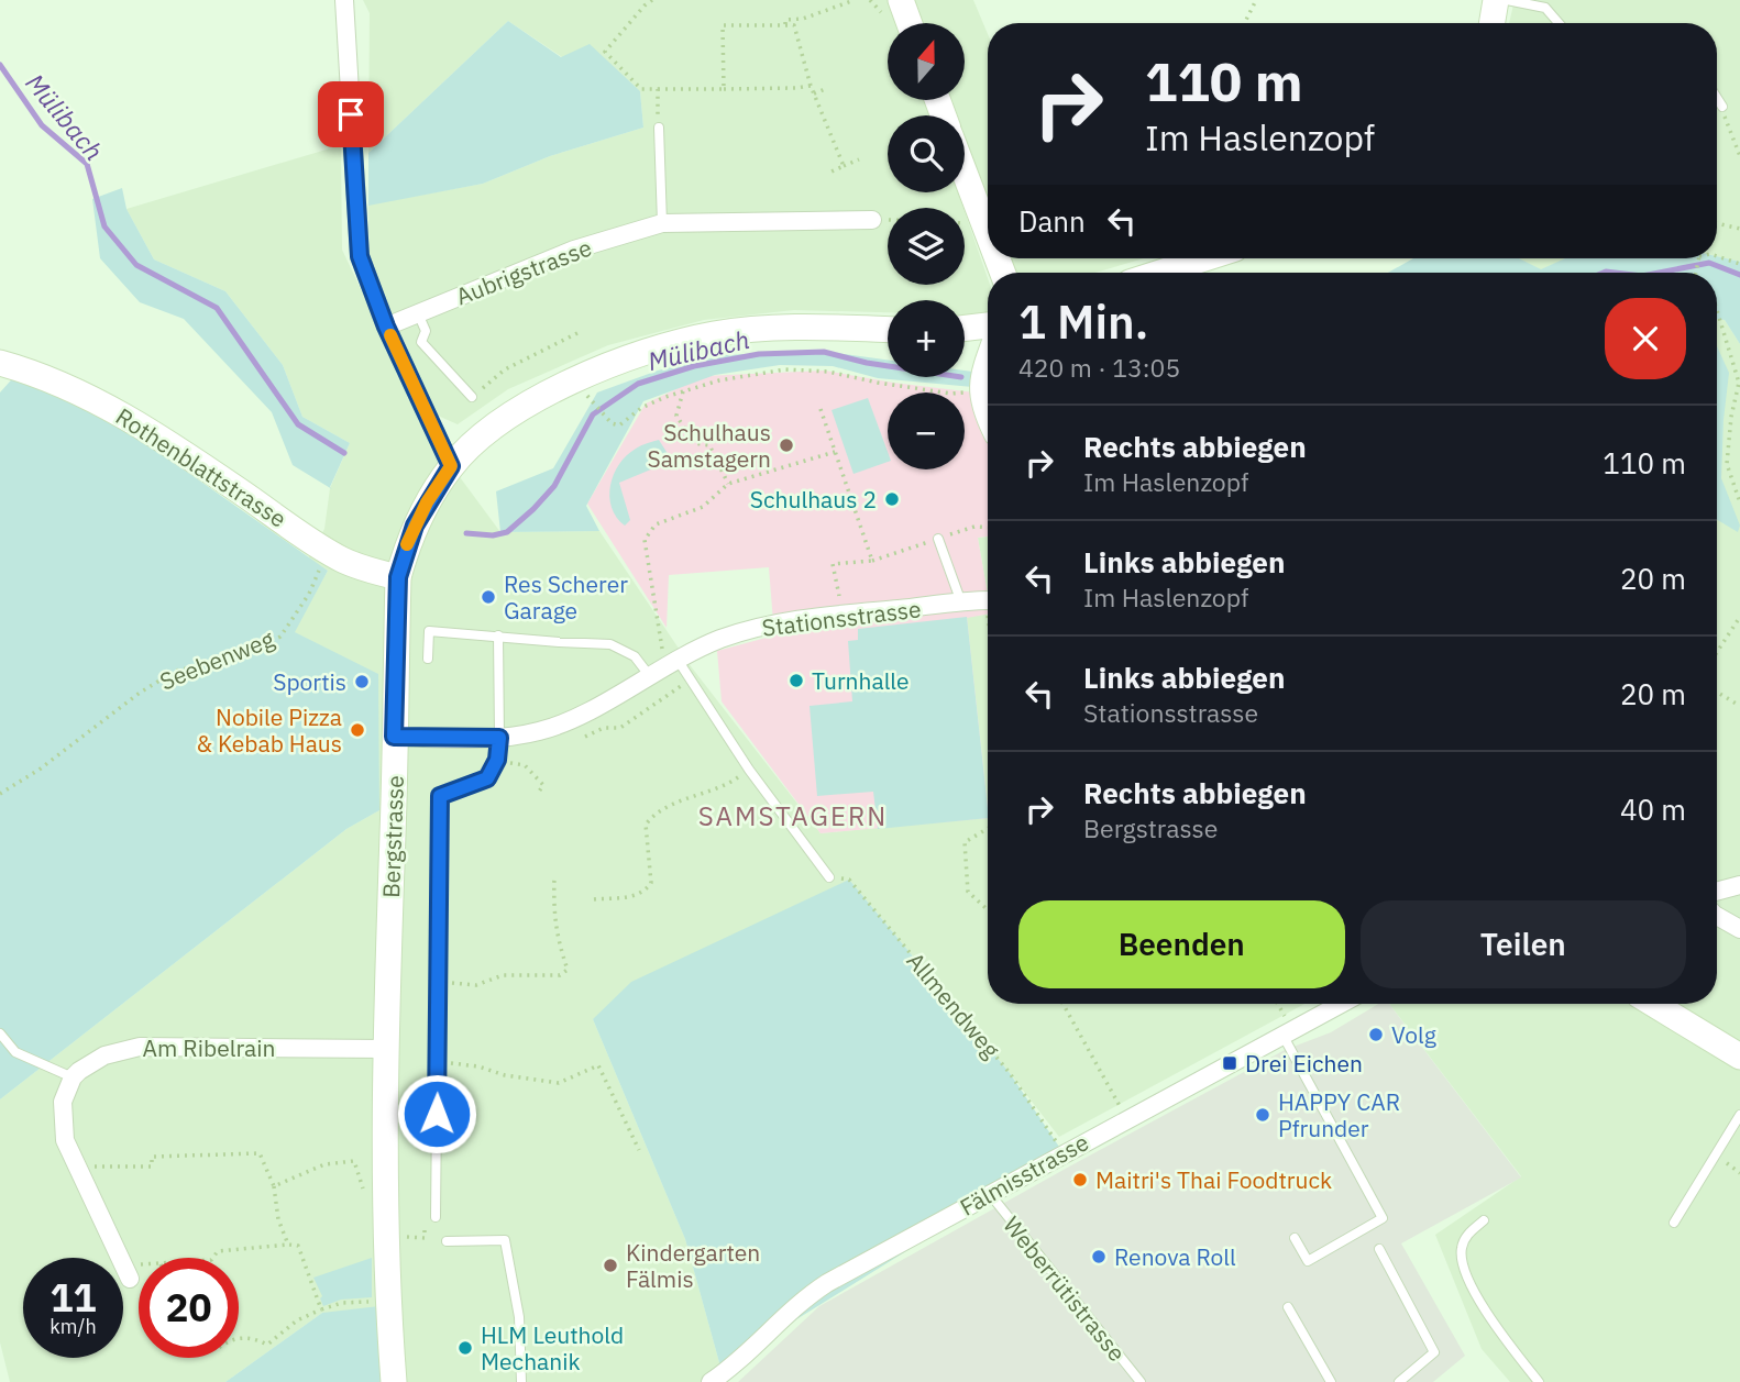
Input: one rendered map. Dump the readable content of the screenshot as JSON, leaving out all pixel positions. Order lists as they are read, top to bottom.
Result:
{
  "streets": {
    "main road": ["Rothenblattstrasse", "Bergstrasse"],
    "street": [
      "Aubrigstrasse",
      "Stationsstrasse",
      "Am Ribelrain",
      "Fälmisstrasse"
    ],
    "lane": ["Weberrütistrasse"],
    "path": ["Seebenweg", "Allmendweg"]
  },
  "crossings": [
    ["Rothenblattstrasse", "Seebenweg"],
    ["Rothenblattstrasse", "Bergstrasse"],
    ["Stationsstrasse", "Bergstrasse"],
    ["Bergstrasse", "Am Ribelrain"],
    ["Allmendweg", "Fälmisstrasse"],
    ["Fälmisstrasse", "Weberrütistrasse"]
  ],
  "districts": ["SAMSTAGERN"],
  "water": ["Mülibach"],
  "places": {
    "other": [
      "Schulhaus Samstagern",
      "Schulhaus 2",
      "Res Scherer Garage",
      "Turnhalle",
      "Sportis",
      "Nobile Pizza & Kebab Haus",
      "Volg",
      "HAPPY CAR Pfrunder",
      "Maitri's Thai Foodtruck",
      "Renova Roll",
      "Kindergarten Fälmis",
      "HLM Leuthold Mechanik"
    ],
    "transit": ["Drei Eichen"]
  },
  "north": "top",
  "page": {
    "map_buttons": ["+", "−"],
    "turn": ["110 m", "Im Haslenzopf"],
    "then": "Dann",
    "heading": ["1 Min.", "420 m · 13:05"],
    "list": [
      {
        "name": "Rechts abbiegen",
        "note": "Im Haslenzopf",
        "value": "110 m"
      },
      {
        "name": "Links abbiegen",
        "note": "Im Haslenzopf",
        "value": "20 m"
      },
      {
        "name": "Links abbiegen",
        "note": "Stationsstrasse",
        "value": "20 m"
      },
      {
        "name": "Rechts abbiegen",
        "note": "Bergstrasse",
        "value": "40 m"
      }
    ],
    "buttons": ["Beenden", "Teilen"],
    "speed": "11 km/h",
    "limit": "20"
  }
}
